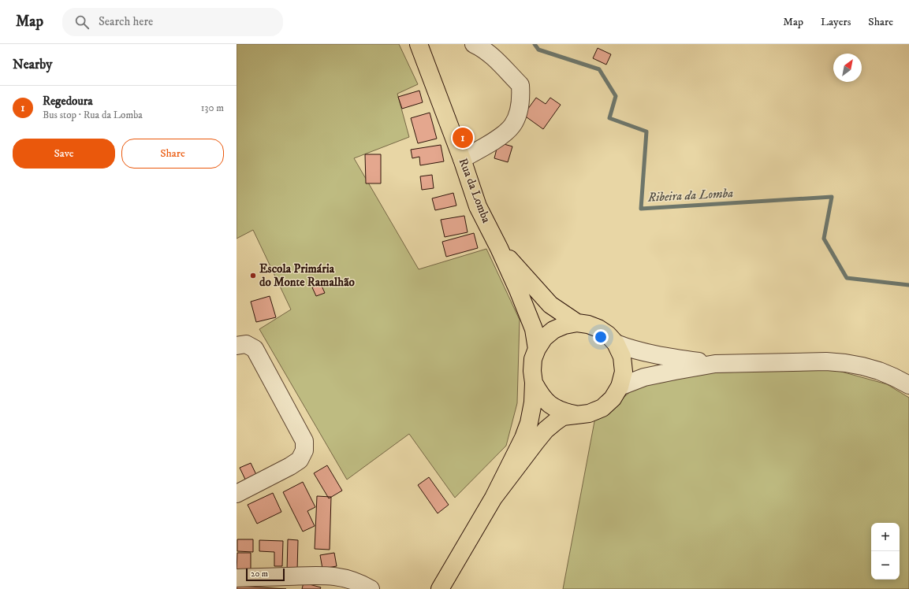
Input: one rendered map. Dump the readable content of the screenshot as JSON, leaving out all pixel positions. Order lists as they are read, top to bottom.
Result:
{
  "streets": {
    "main road": ["Rua da Lomba"]
  },
  "water": ["Ribeira da Lomba"],
  "places": ["Escola Primária do Monte Ramalhão"],
  "scale_bar": "20 m",
  "north": "top right",
  "page": {
    "header": "Map",
    "search": "Search here",
    "nav": ["Map", "Layers", "Share"],
    "heading": "Nearby",
    "list": [
      {
        "mark": "1",
        "name": "Regedoura",
        "note": "Bus stop · Rua da Lomba",
        "value": "130 m"
      }
    ],
    "pins": "1",
    "buttons": ["Save", "Share"],
    "map_buttons": ["+", "−"],
    "scale": "20 m"
  }
}
